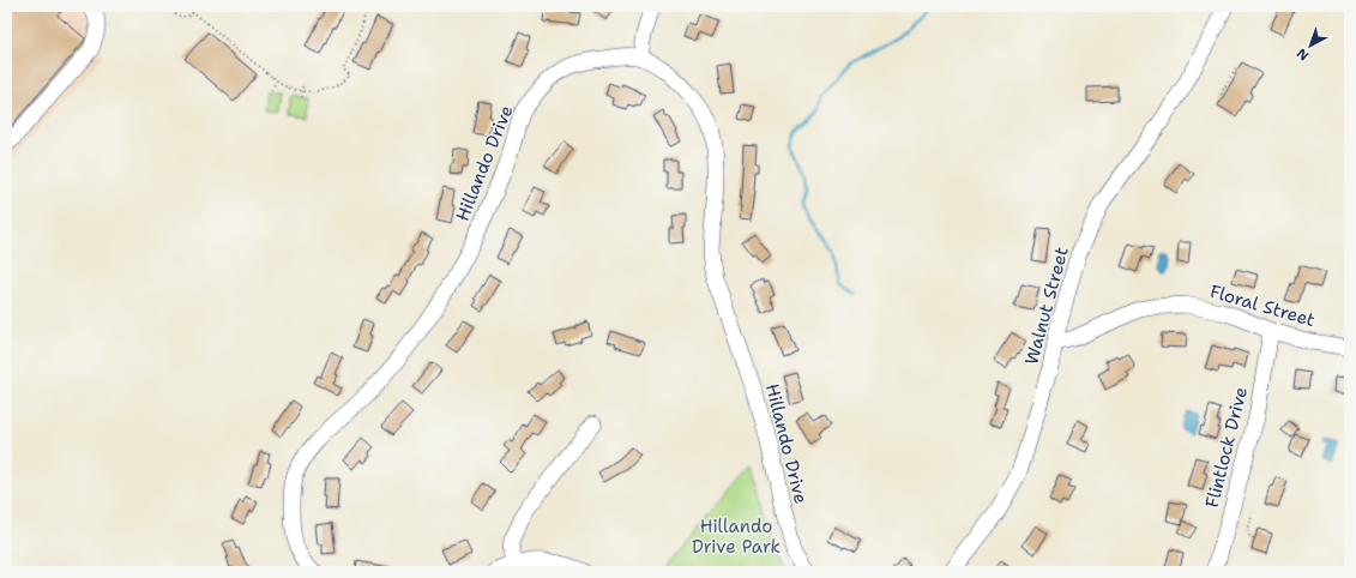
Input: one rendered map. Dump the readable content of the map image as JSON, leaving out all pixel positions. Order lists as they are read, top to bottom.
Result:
{
  "streets": {
    "street": [
      "Hillando Drive",
      "Walnut Street",
      "Floral Street",
      "Flintlock Drive"
    ]
  },
  "crossings": [
    ["Walnut Street", "Floral Street"],
    ["Floral Street", "Flintlock Drive"]
  ],
  "parks": ["Hillando Drive Park"],
  "north": "bottom left"
}
